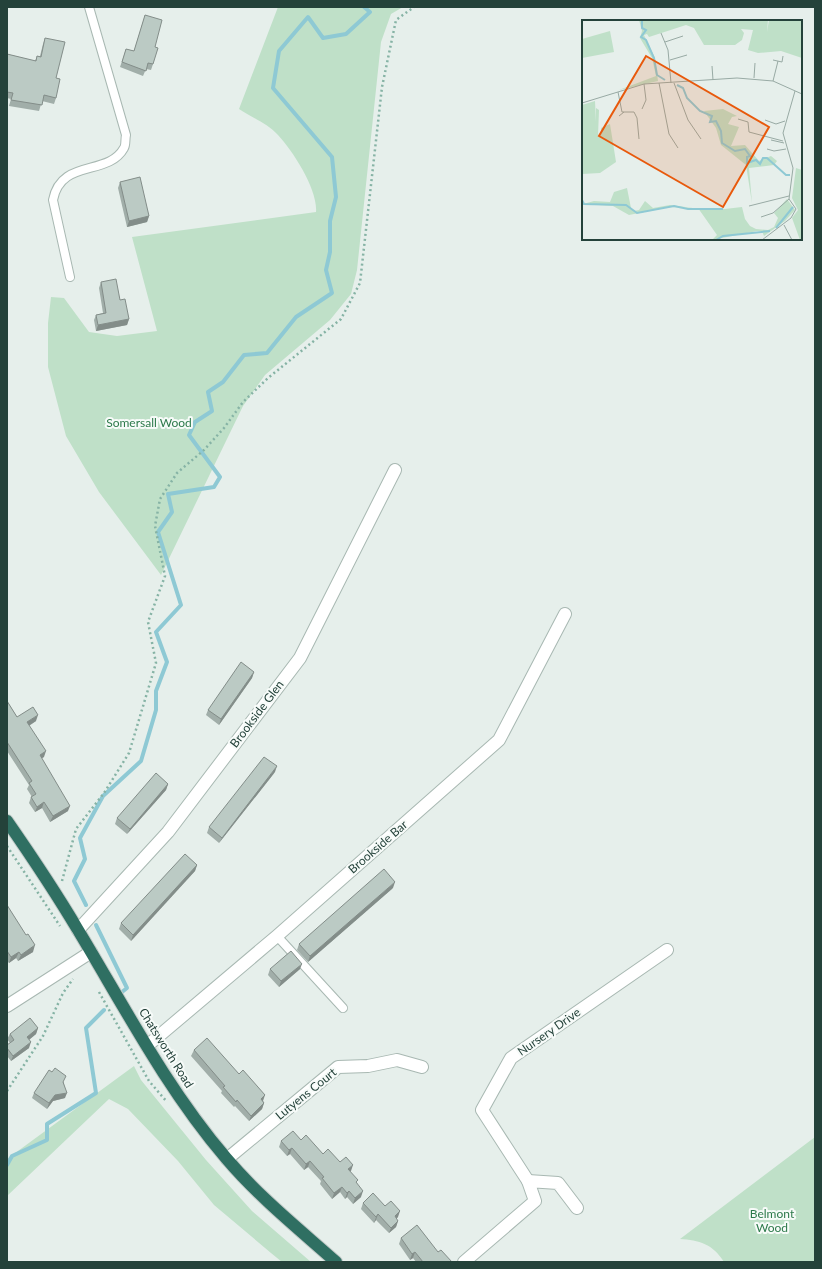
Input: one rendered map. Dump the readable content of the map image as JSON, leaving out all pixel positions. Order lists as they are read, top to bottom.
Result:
{
  "streets": {
    "highway": ["Chatsworth Road"],
    "street": [
      "Brookside Glen",
      "Brookside Bar",
      "Nursery Drive",
      "Lutyens Court"
    ]
  },
  "crossings": [
    ["Brookside Glen", "Chatsworth Road"],
    ["Brookside Bar", "Chatsworth Road"],
    ["Chatsworth Road", "Lutyens Court"]
  ],
  "parks": ["Somersall Wood", "Belmont Wood"]
}
